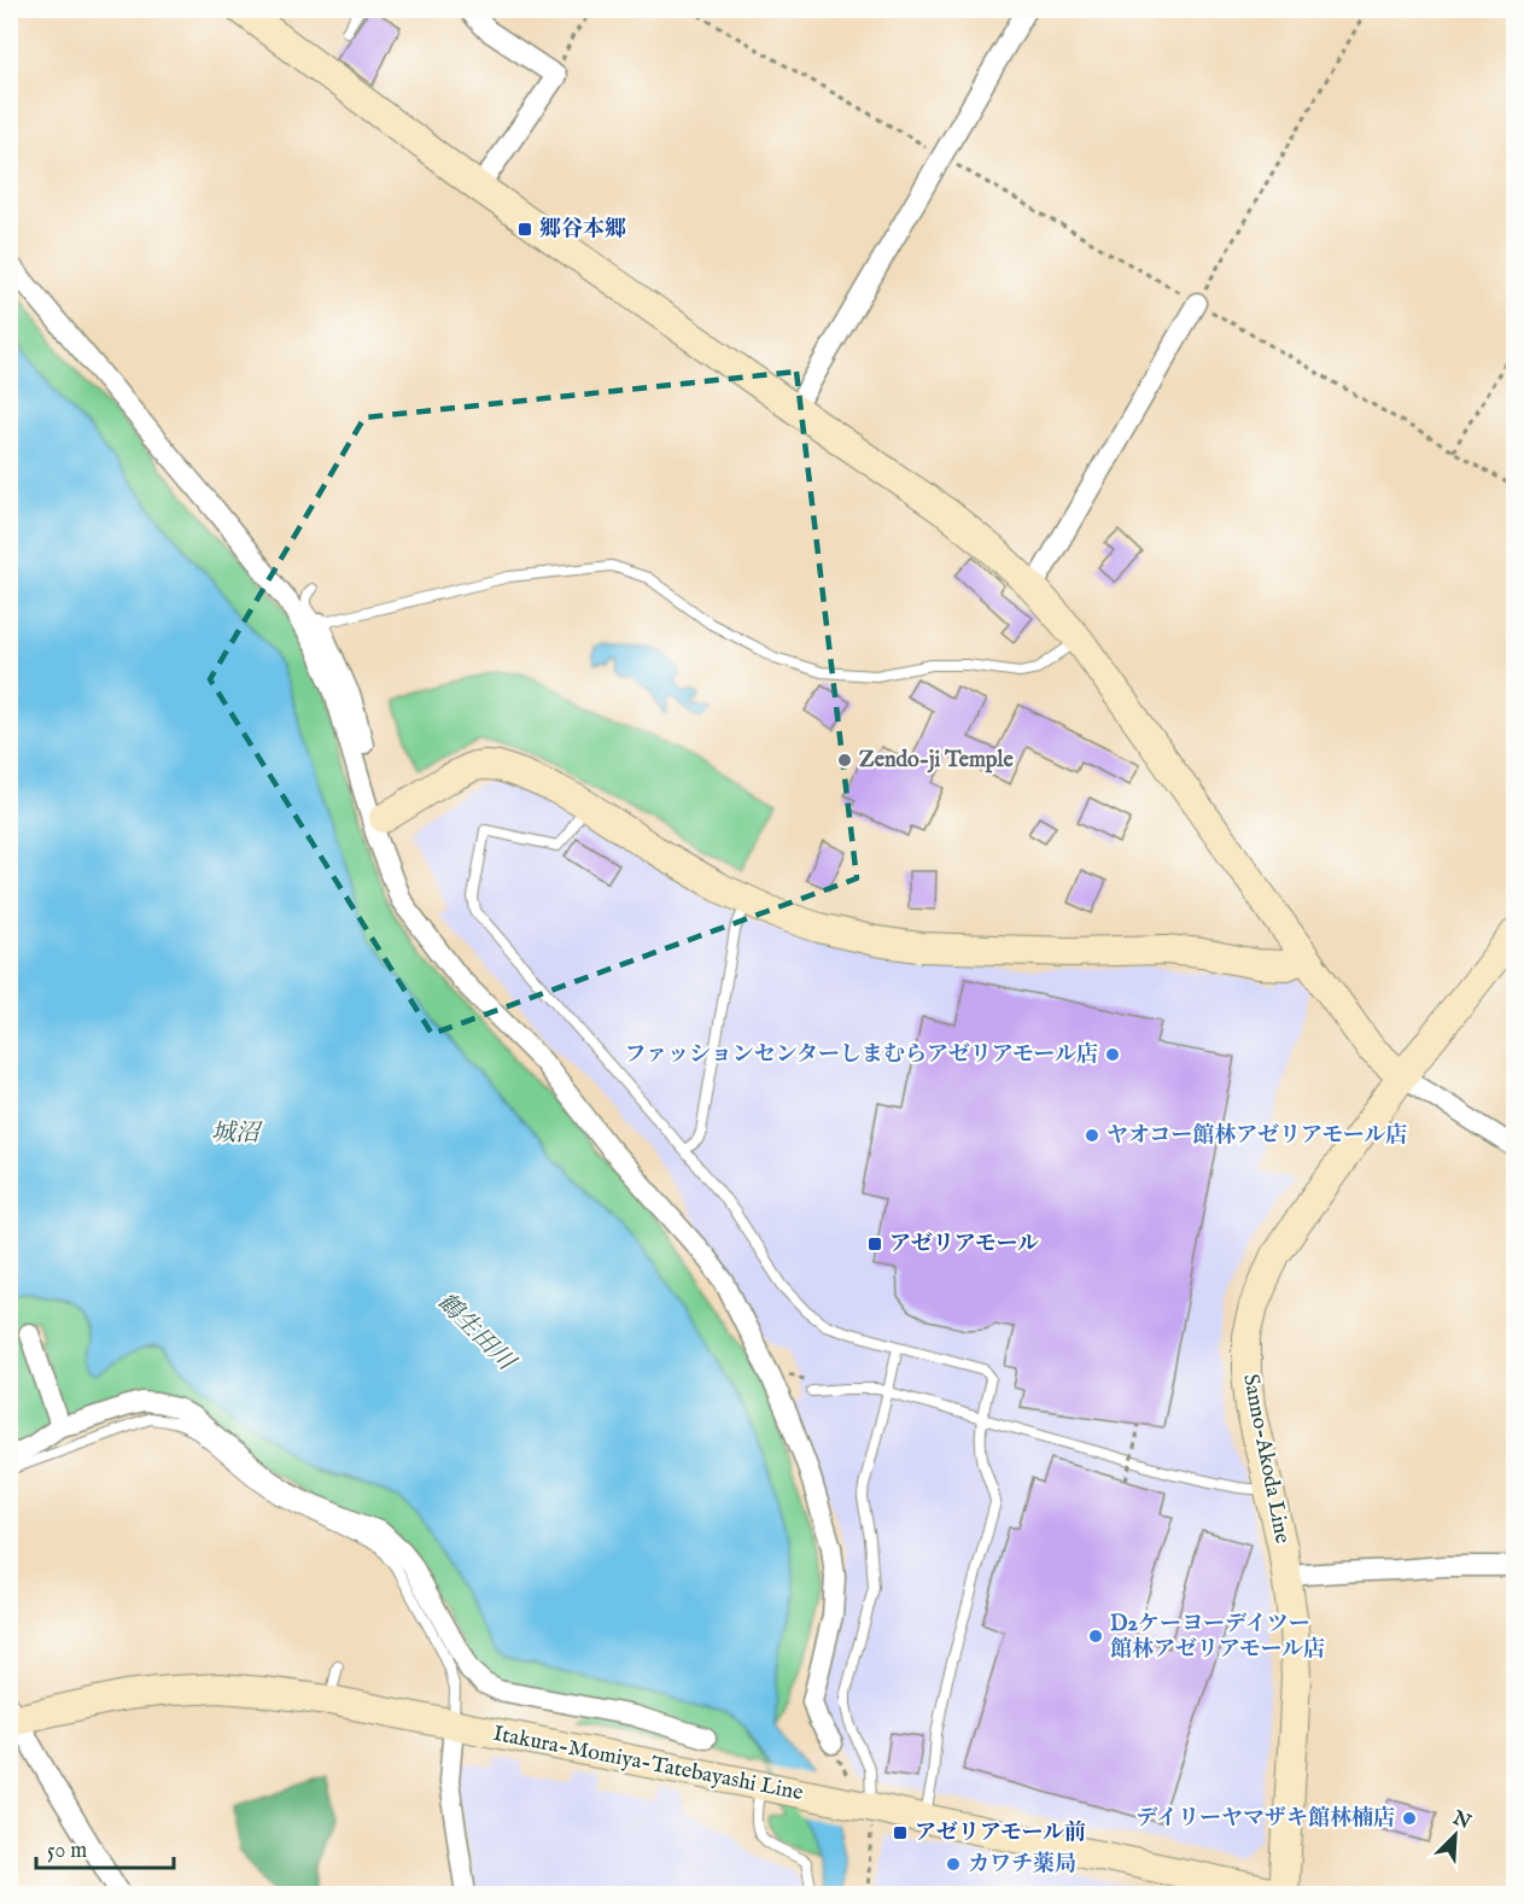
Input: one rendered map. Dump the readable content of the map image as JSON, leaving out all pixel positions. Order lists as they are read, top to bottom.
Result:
{
  "streets": {
    "street": ["Sanno-Akoda Line", "Itakura-Momiya-Tatebayashi Line"]
  },
  "crossings": [
    ["Sanno-Akoda Line", "Itakura-Momiya-Tatebayashi Line"]
  ],
  "water": ["城沼", "鶴生田川"],
  "places": {
    "transit": ["郷谷本郷", "アゼリアモール", "アゼリアモール前"],
    "other": [
      "Zendo-ji Temple",
      "ファッションセンターしまむらアゼリアモール店",
      "ヤオコー館林アゼリアモール店",
      "D2ケーヨーデイツー 館林アゼリアモール店",
      "デイリーヤマザキ館林楠店",
      "カワチ薬局"
    ]
  },
  "scale_bar": "50 m",
  "north": "top right"
}
